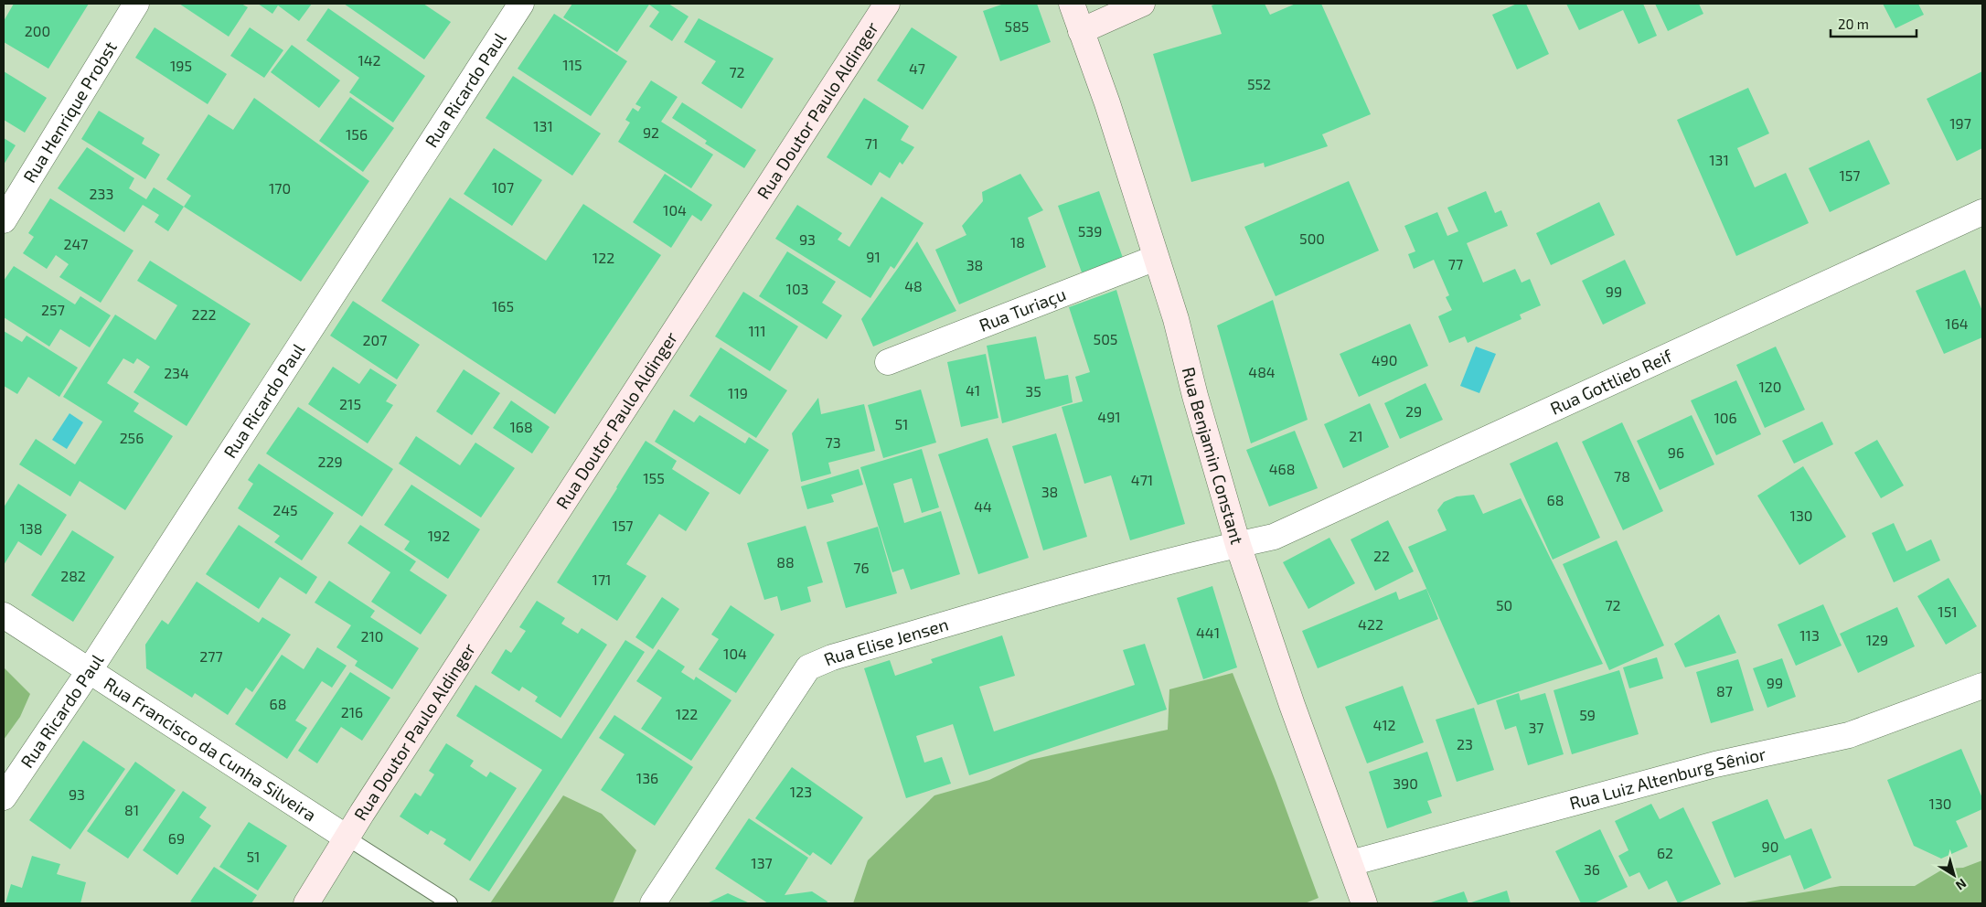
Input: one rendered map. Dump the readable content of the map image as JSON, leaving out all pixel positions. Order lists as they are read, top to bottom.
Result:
{
  "streets": {
    "street": [
      "Rua Ricardo Paul",
      "Rua Doutor Paulo Aldinger",
      "Rua Henrique Probst",
      "Rua Turiaçu",
      "Rua Gottlieb Reif",
      "Rua Benjamin Constant",
      "Rua Elise Jensen",
      "Rua Francisco da Cunha Silveira",
      "Rua Luiz Altenburg Sênior"
    ]
  },
  "crossings": [
    ["Rua Ricardo Paul", "Rua Francisco da Cunha Silveira"],
    ["Rua Doutor Paulo Aldinger", "Rua Francisco da Cunha Silveira"],
    ["Rua Turiaçu", "Rua Benjamin Constant"],
    ["Rua Gottlieb Reif", "Rua Benjamin Constant"],
    ["Rua Gottlieb Reif", "Rua Elise Jensen"],
    ["Rua Benjamin Constant", "Rua Elise Jensen"],
    ["Rua Benjamin Constant", "Rua Luiz Altenburg Sênior"]
  ],
  "house_numbers": [
    "585",
    "200",
    "142",
    "115",
    "195",
    "47",
    "72",
    "552",
    "197",
    "131",
    "92",
    "156",
    "71",
    "131",
    "157",
    "107",
    "170",
    "233",
    "104",
    "539",
    "500",
    "93",
    "18",
    "247",
    "91",
    "122",
    "77",
    "38",
    "48",
    "103",
    "99",
    "165",
    "257",
    "222",
    "164",
    "111",
    "505",
    "207",
    "490",
    "484",
    "234",
    "120",
    "41",
    "35",
    "119",
    "215",
    "29",
    "491",
    "106",
    "51",
    "168",
    "21",
    "256",
    "73",
    "96",
    "229",
    "468",
    "78",
    "155",
    "471",
    "38",
    "68",
    "44",
    "245",
    "130",
    "157",
    "138",
    "192",
    "22",
    "88",
    "76",
    "282",
    "171",
    "50",
    "72",
    "151",
    "422",
    "441",
    "113",
    "210",
    "129",
    "104",
    "277",
    "99",
    "87",
    "68",
    "216",
    "122",
    "59",
    "412",
    "37",
    "23",
    "136",
    "390",
    "123",
    "93",
    "130",
    "81",
    "69",
    "90",
    "62",
    "51",
    "137",
    "36"
  ],
  "scale_bar": "20 m",
  "north": "bottom right"
}
